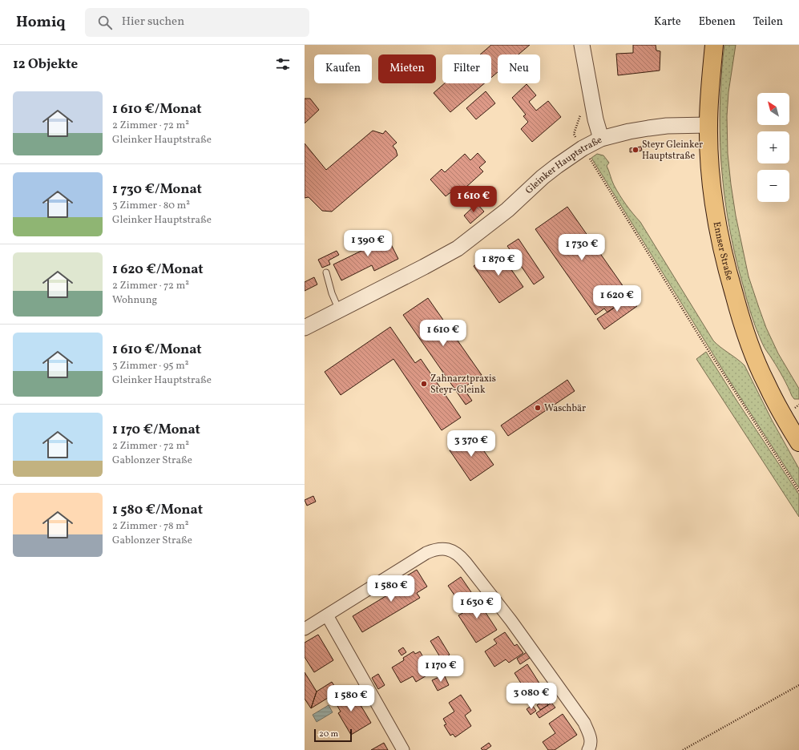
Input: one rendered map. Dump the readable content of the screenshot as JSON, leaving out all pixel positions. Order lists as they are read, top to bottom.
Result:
{
  "streets": {
    "main road": ["Ennser Straße"],
    "street": ["Gleinker Hauptstraße"]
  },
  "crossings": [
    ["Gleinker Hauptstraße", "Ennser Straße"]
  ],
  "places": ["Steyr Gleinker Hauptstraße", "Zahnarztpraxis Steyr-Gleink", "Waschbär"],
  "scale_bar": "20 m",
  "north": "top left",
  "page": {
    "header": "Homiq",
    "search": "Hier suchen",
    "nav": ["Karte", "Ebenen", "Teilen"],
    "heading": "12 Objekte",
    "chip": [
      "Kaufen",
      "Mieten",
      "Filter",
      "Neu"
    ],
    "list": [
      {
        "name": "1 610 €/Monat",
        "note": "2 Zimmer · 72 m² · Gleinker Hauptstraße"
      },
      {
        "name": "1 730 €/Monat",
        "note": "3 Zimmer · 80 m² · Gleinker Hauptstraße"
      },
      {
        "name": "1 620 €/Monat",
        "note": "2 Zimmer · 72 m² · Wohnung"
      },
      {
        "name": "1 610 €/Monat",
        "note": "3 Zimmer · 95 m² · Gleinker Hauptstraße"
      },
      {
        "name": "1 170 €/Monat",
        "note": "2 Zimmer · 72 m² · Gablonzer Straße"
      },
      {
        "name": "1 580 €/Monat",
        "note": "2 Zimmer · 78 m² · Gablonzer Straße"
      }
    ],
    "map_buttons": ["+", "−"],
    "price": [
      "1 610 €",
      "1 390 €",
      "1 730 €",
      "1 870 €",
      "1 620 €",
      "1 610 €",
      "3 370 €",
      "1 580 €",
      "1 630 €",
      "1 170 €",
      "3 080 €",
      "1 580 €"
    ],
    "scale": "20 m"
  }
}
